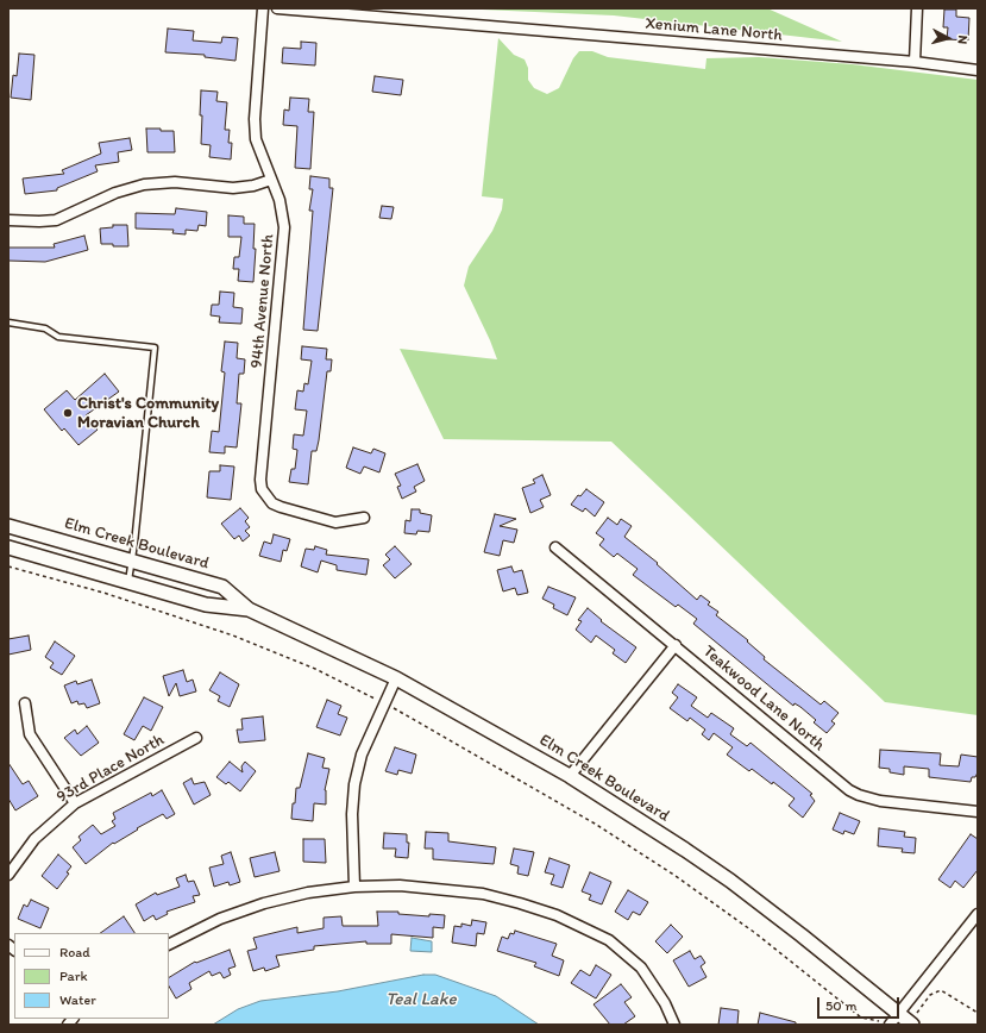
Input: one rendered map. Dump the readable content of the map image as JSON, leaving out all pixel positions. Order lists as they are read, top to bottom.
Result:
{
  "streets": {
    "main road": ["Elm Creek Boulevard"],
    "street": [
      "Xenium Lane North",
      "94th Avenue North",
      "Teakwood Lane North",
      "93rd Place North"
    ]
  },
  "water": ["Teal Lake"],
  "places": ["Christ's Community Moravian Church"],
  "legend": ["Road", "Park", "Water"],
  "scale_bar": "50 m",
  "north": "right"
}
